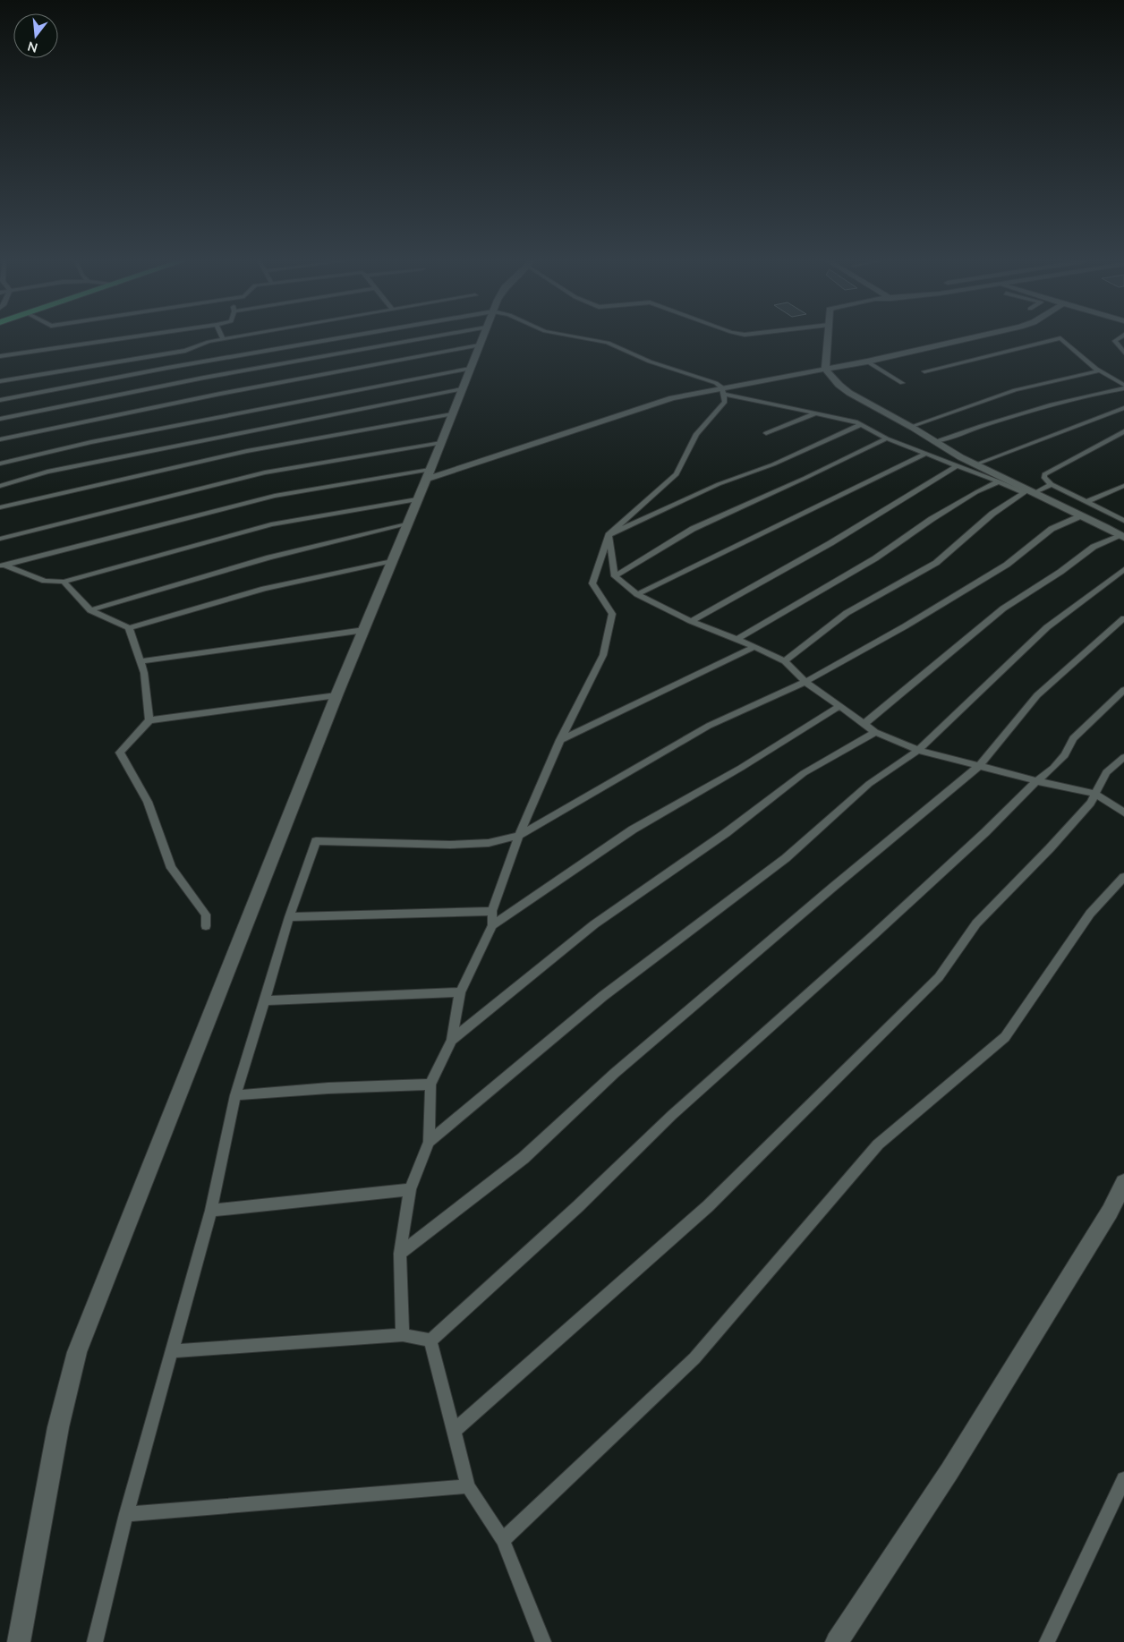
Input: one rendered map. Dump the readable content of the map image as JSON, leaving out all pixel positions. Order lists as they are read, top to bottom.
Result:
{
  "north": "bottom"
}
